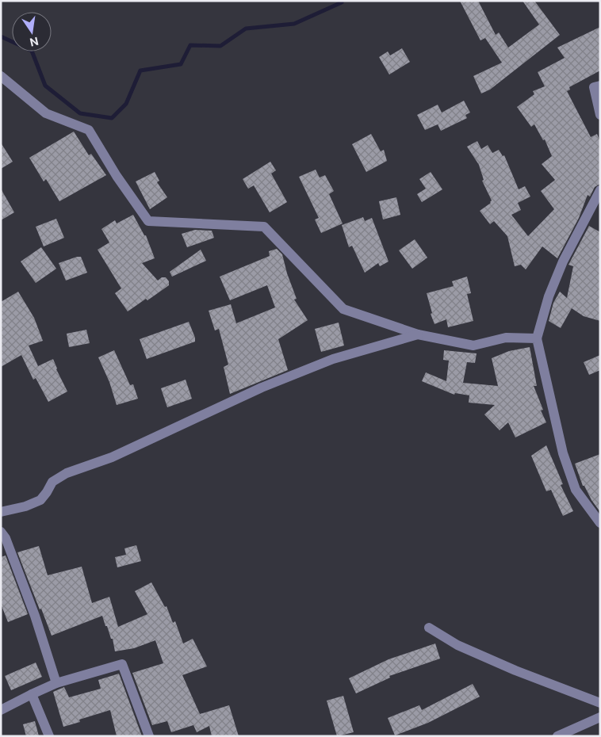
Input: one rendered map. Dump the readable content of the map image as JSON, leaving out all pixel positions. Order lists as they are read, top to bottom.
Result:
{
  "north": "bottom"
}
